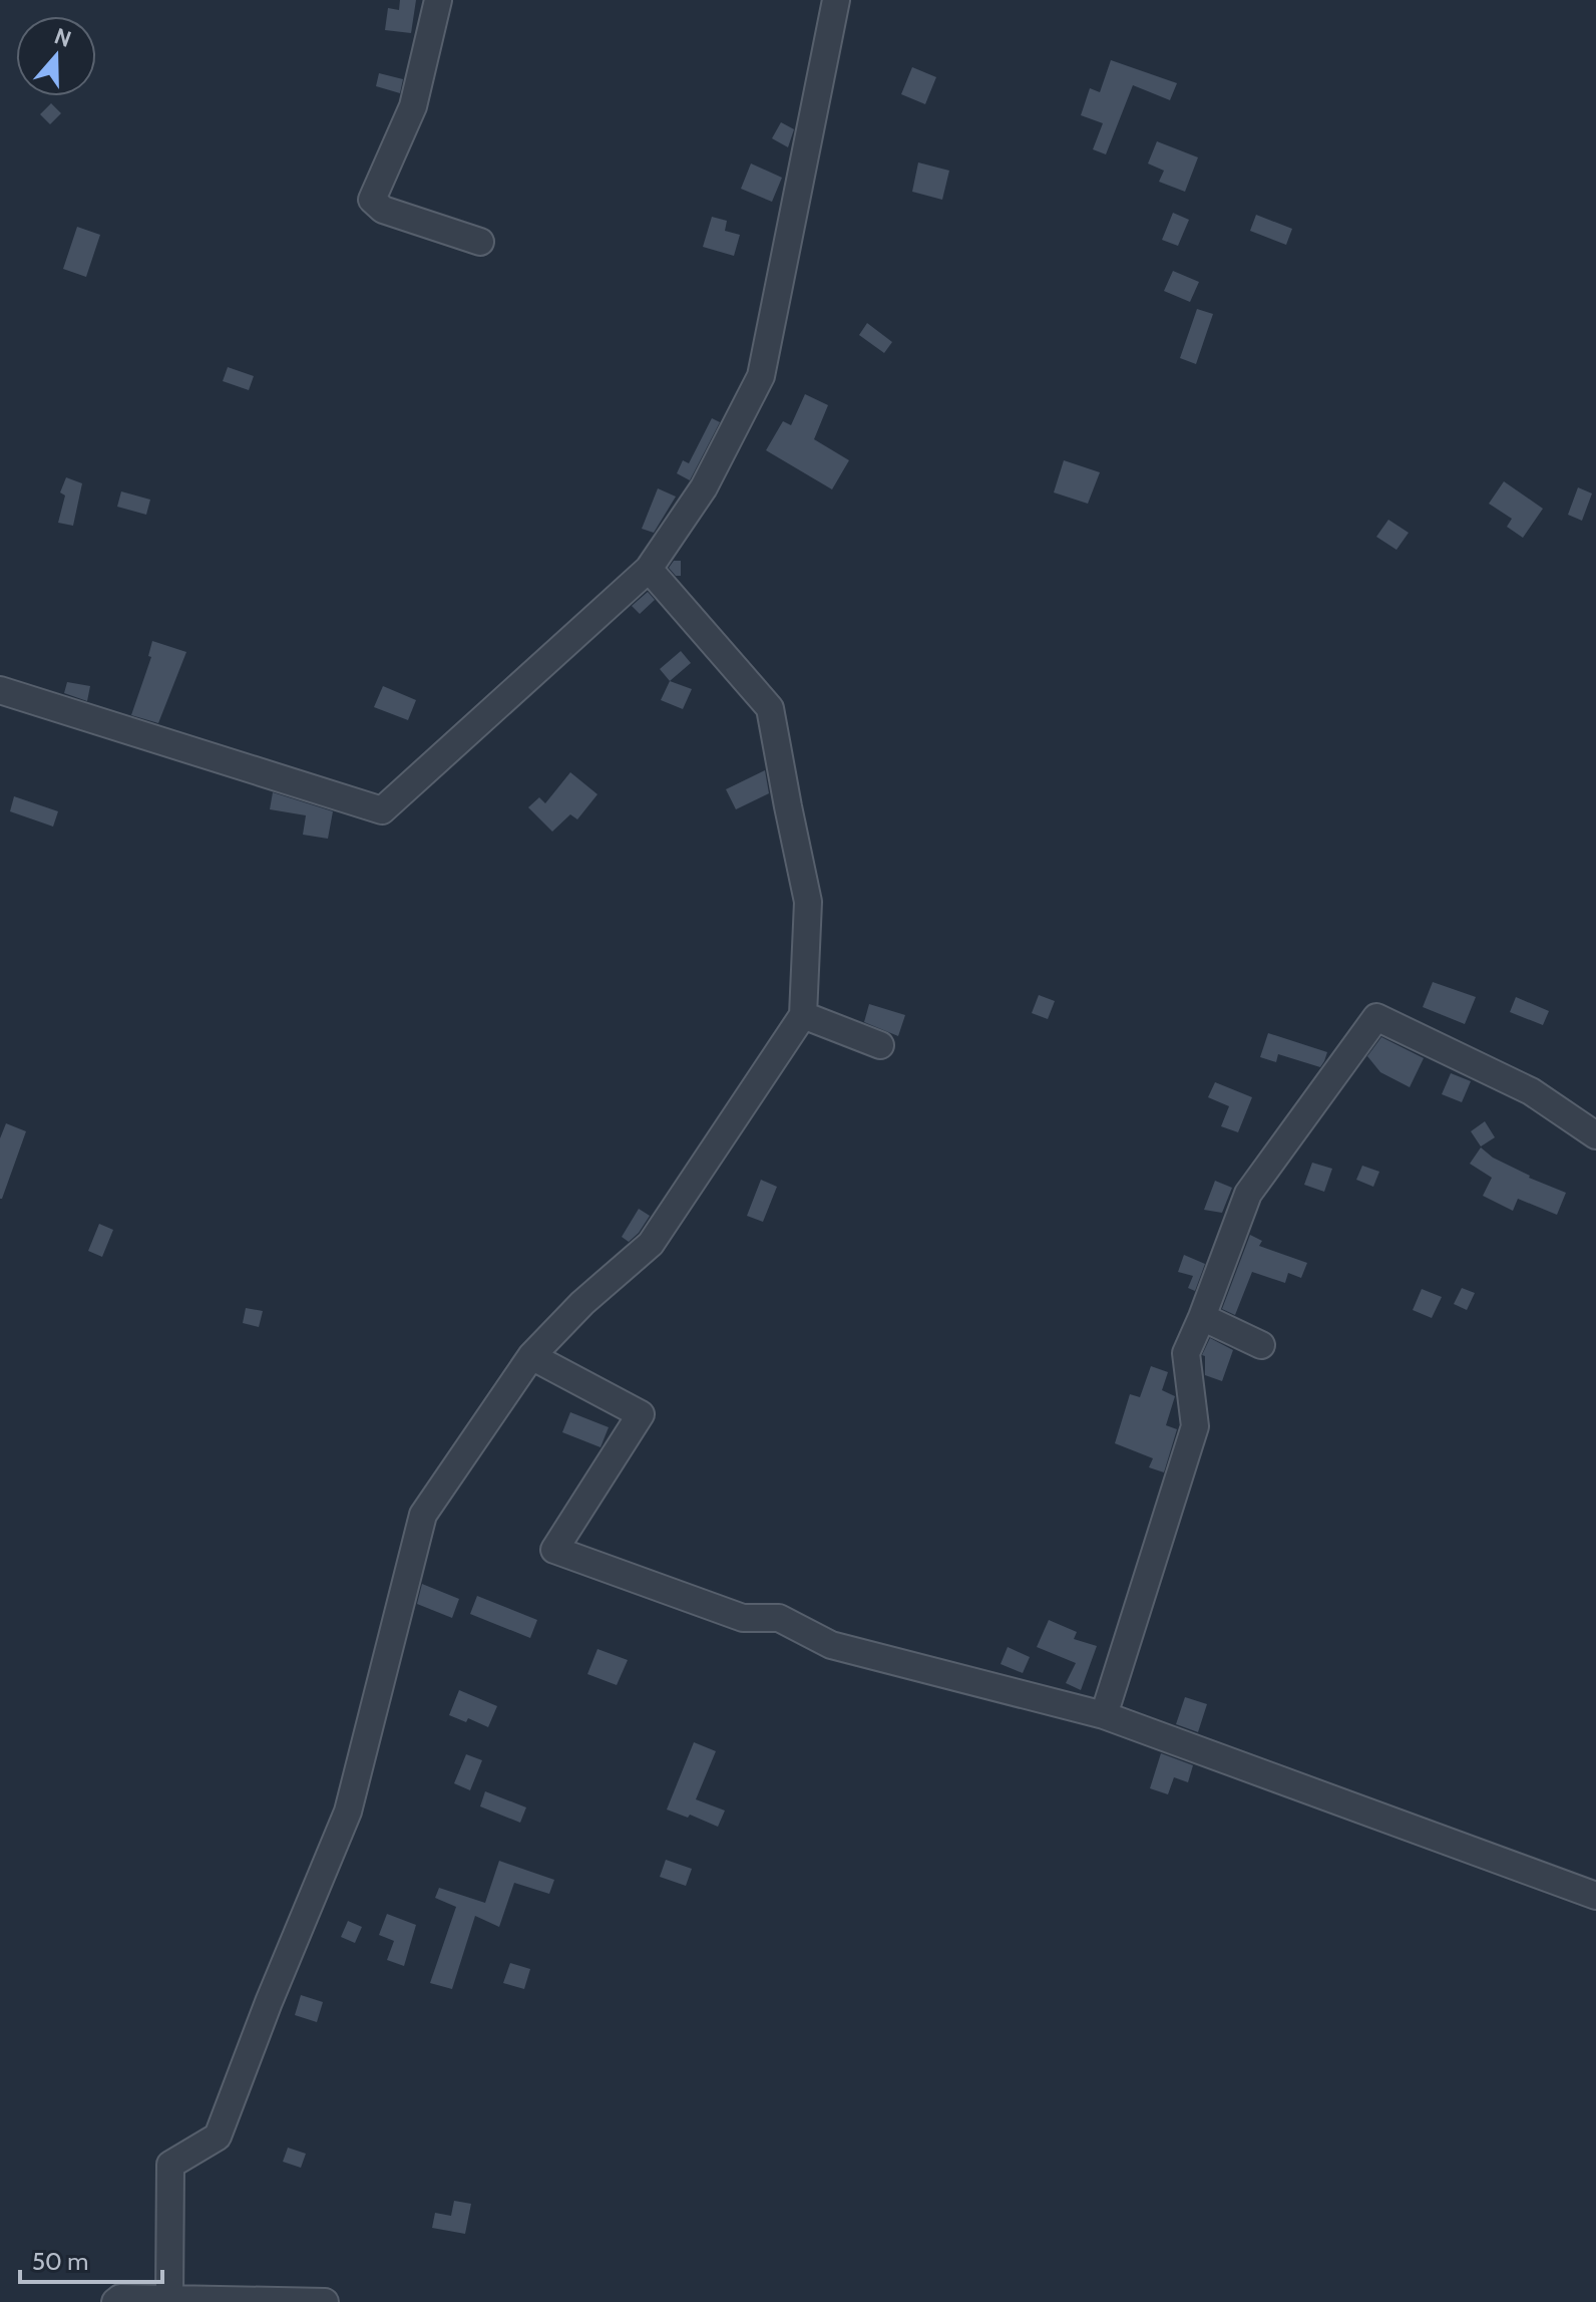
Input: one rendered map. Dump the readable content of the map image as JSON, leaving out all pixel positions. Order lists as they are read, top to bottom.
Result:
{
  "scale_bar": "50 m",
  "north": "top"
}
